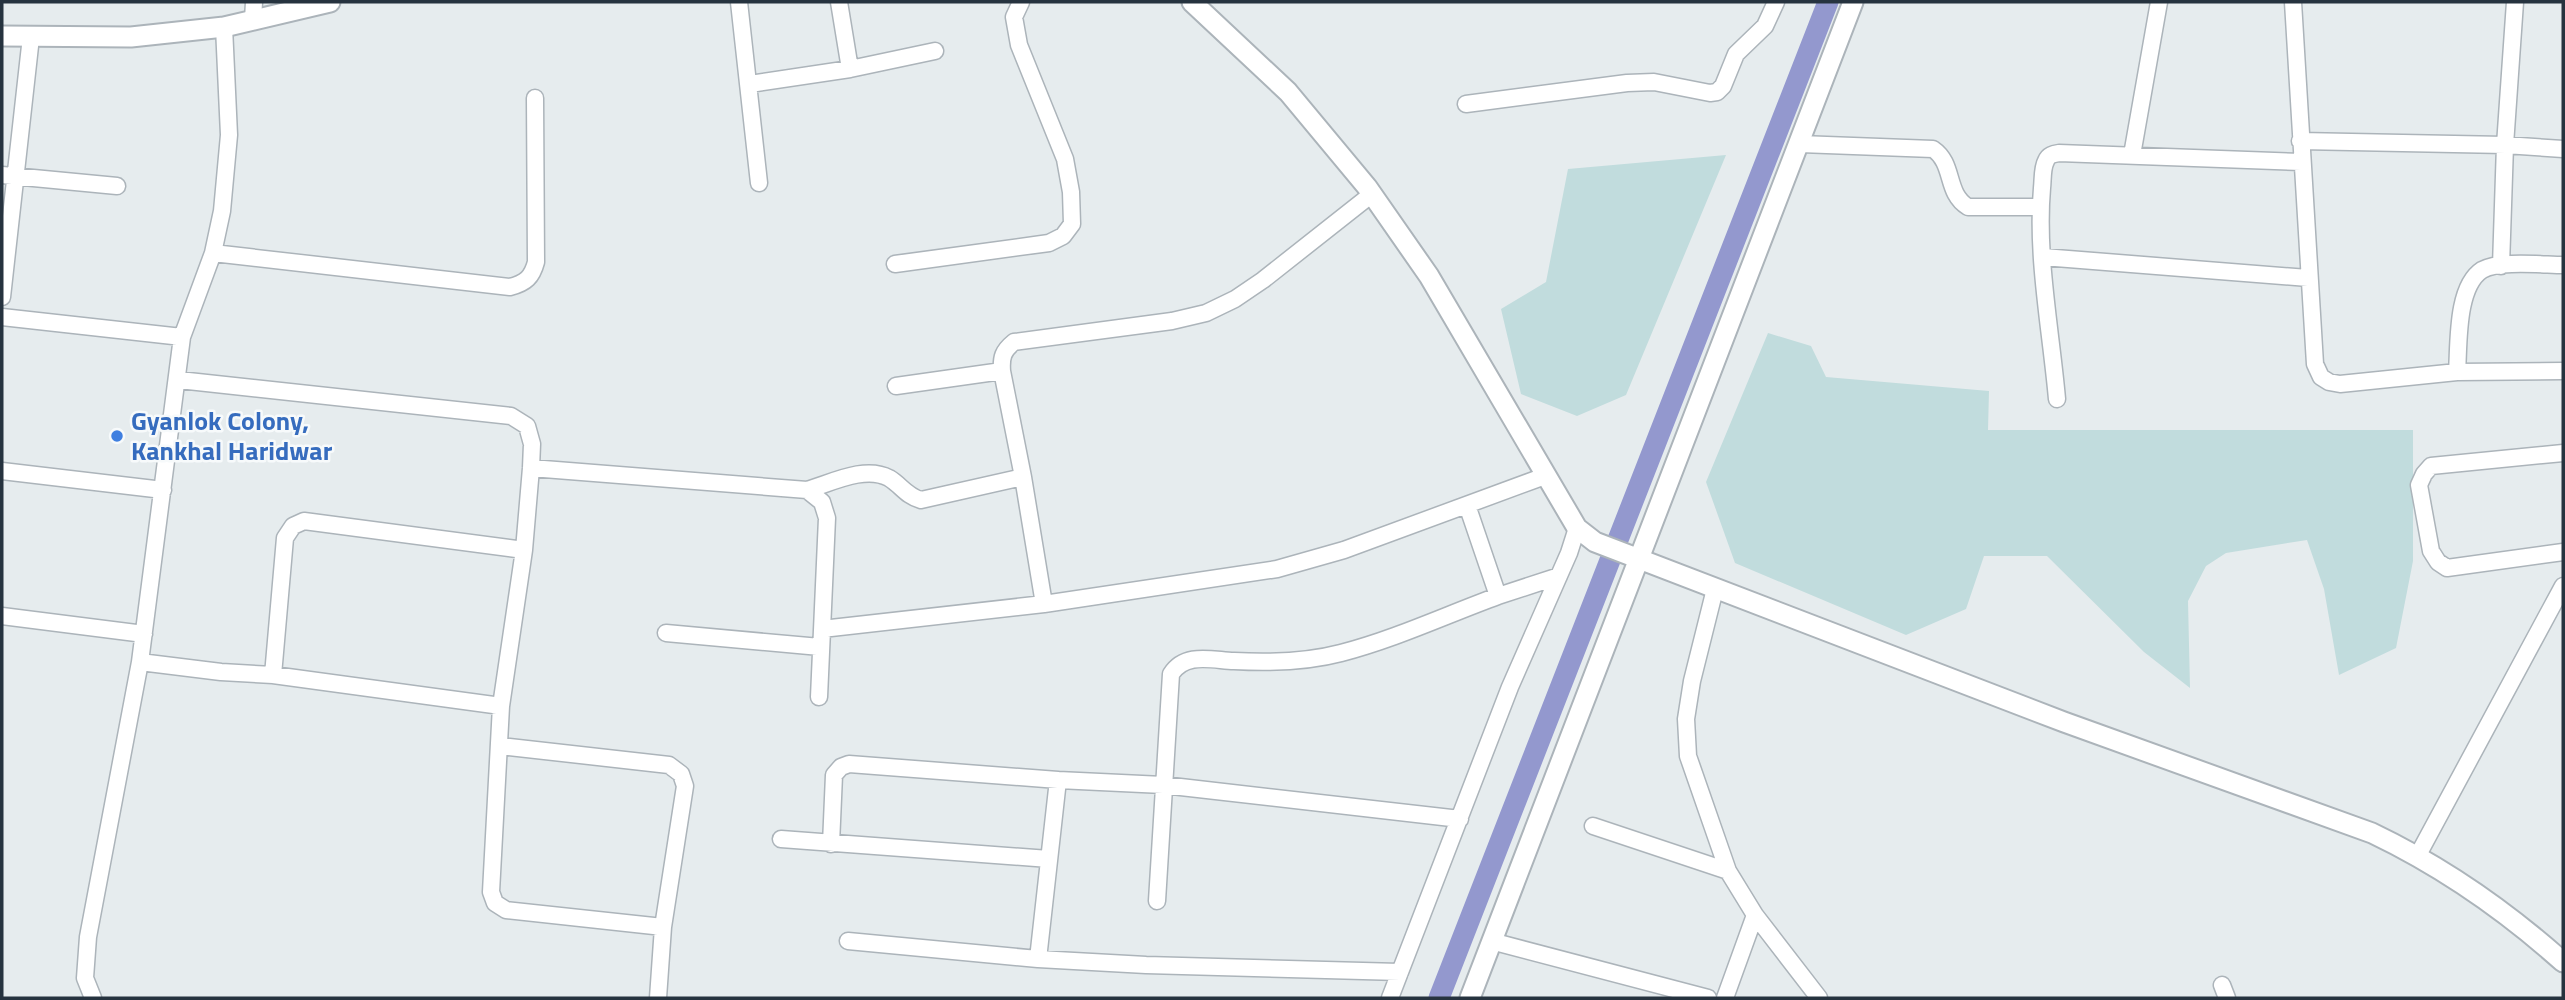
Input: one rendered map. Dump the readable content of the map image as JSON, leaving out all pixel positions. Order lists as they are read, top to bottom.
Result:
{
  "places": ["Gyanlok Colony, Kankhal Haridwar"]
}
